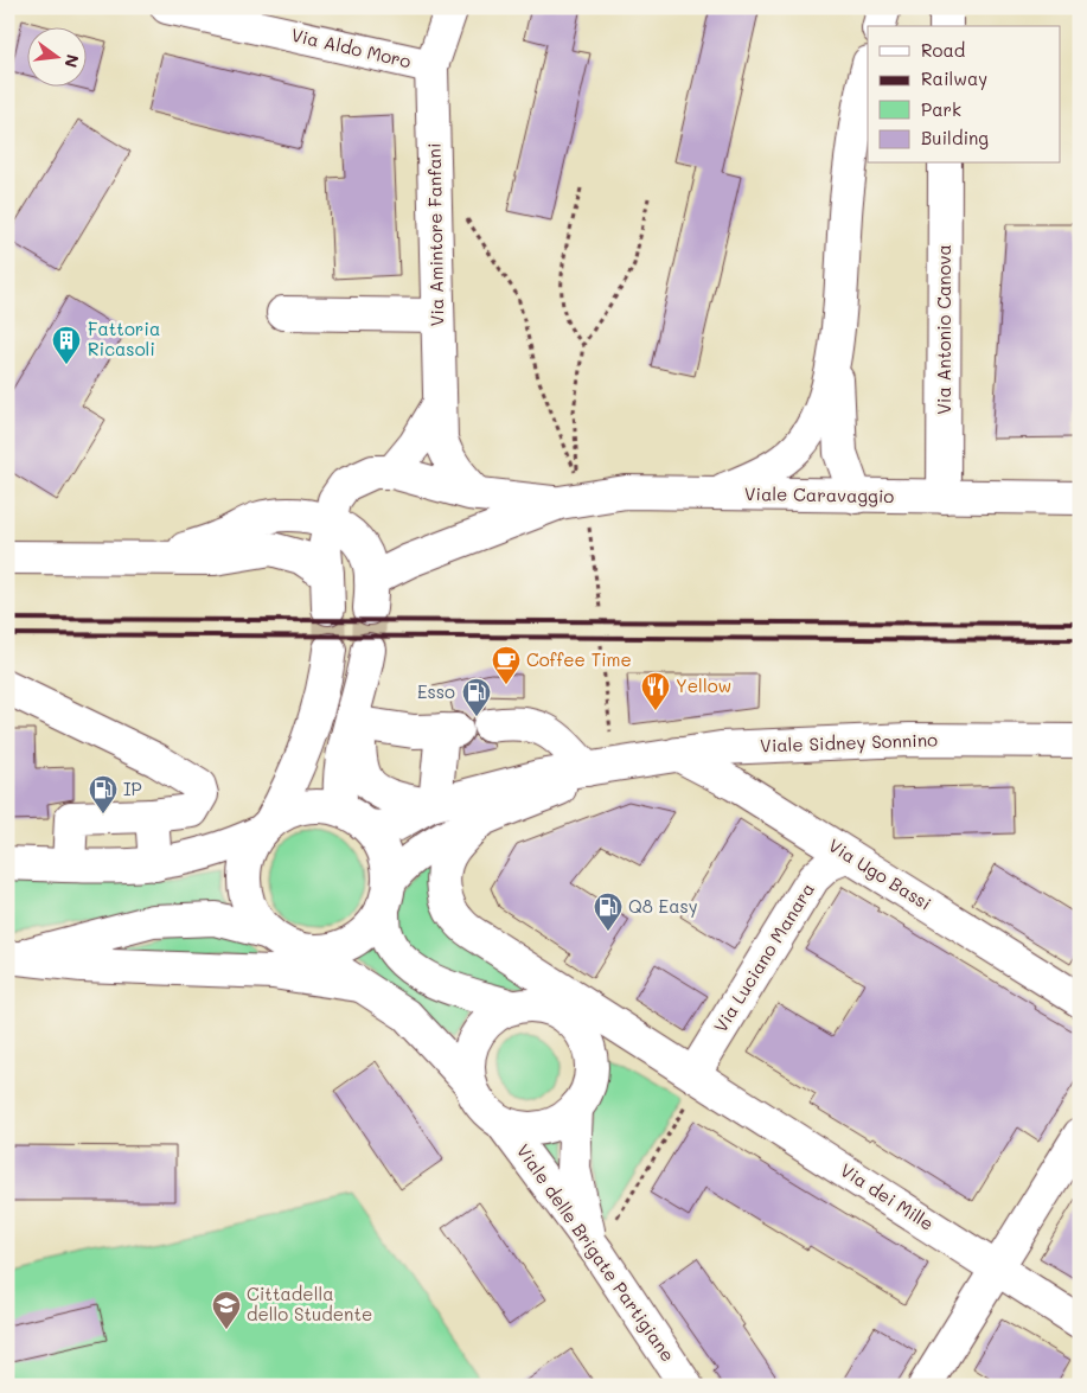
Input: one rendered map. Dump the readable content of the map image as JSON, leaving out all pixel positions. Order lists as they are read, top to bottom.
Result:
{
  "streets": {
    "street": [
      "Via Aldo Moro",
      "Via Amintore Fanfani",
      "Via Antonio Canova",
      "Viale Caravaggio",
      "Viale Sidney Sonnino",
      "Via Ugo Bassi",
      "Via Luciano Manara",
      "Via dei Mille",
      "Viale delle Brigate Partigiane"
    ]
  },
  "crossings": [
    ["Via Aldo Moro", "Via Amintore Fanfani"],
    ["Via Amintore Fanfani", "Viale Caravaggio"],
    ["Via Antonio Canova", "Viale Caravaggio"],
    ["Viale Sidney Sonnino", "Via Ugo Bassi"],
    ["Via Ugo Bassi", "Via Luciano Manara"],
    ["Via Luciano Manara", "Via dei Mille"],
    ["Via dei Mille", "Viale delle Brigate Partigiane"]
  ],
  "places": {
    "building": ["Fattoria Ricasoli"],
    "cafe": ["Coffee Time"],
    "restaurant": ["Yellow"],
    "fuel station": ["Esso", "IP", "Q8 Easy"],
    "school or university": ["Cittadella dello Studente"]
  },
  "legend": [
    "Road",
    "Railway",
    "Park",
    "Building"
  ],
  "north": "right"
}
